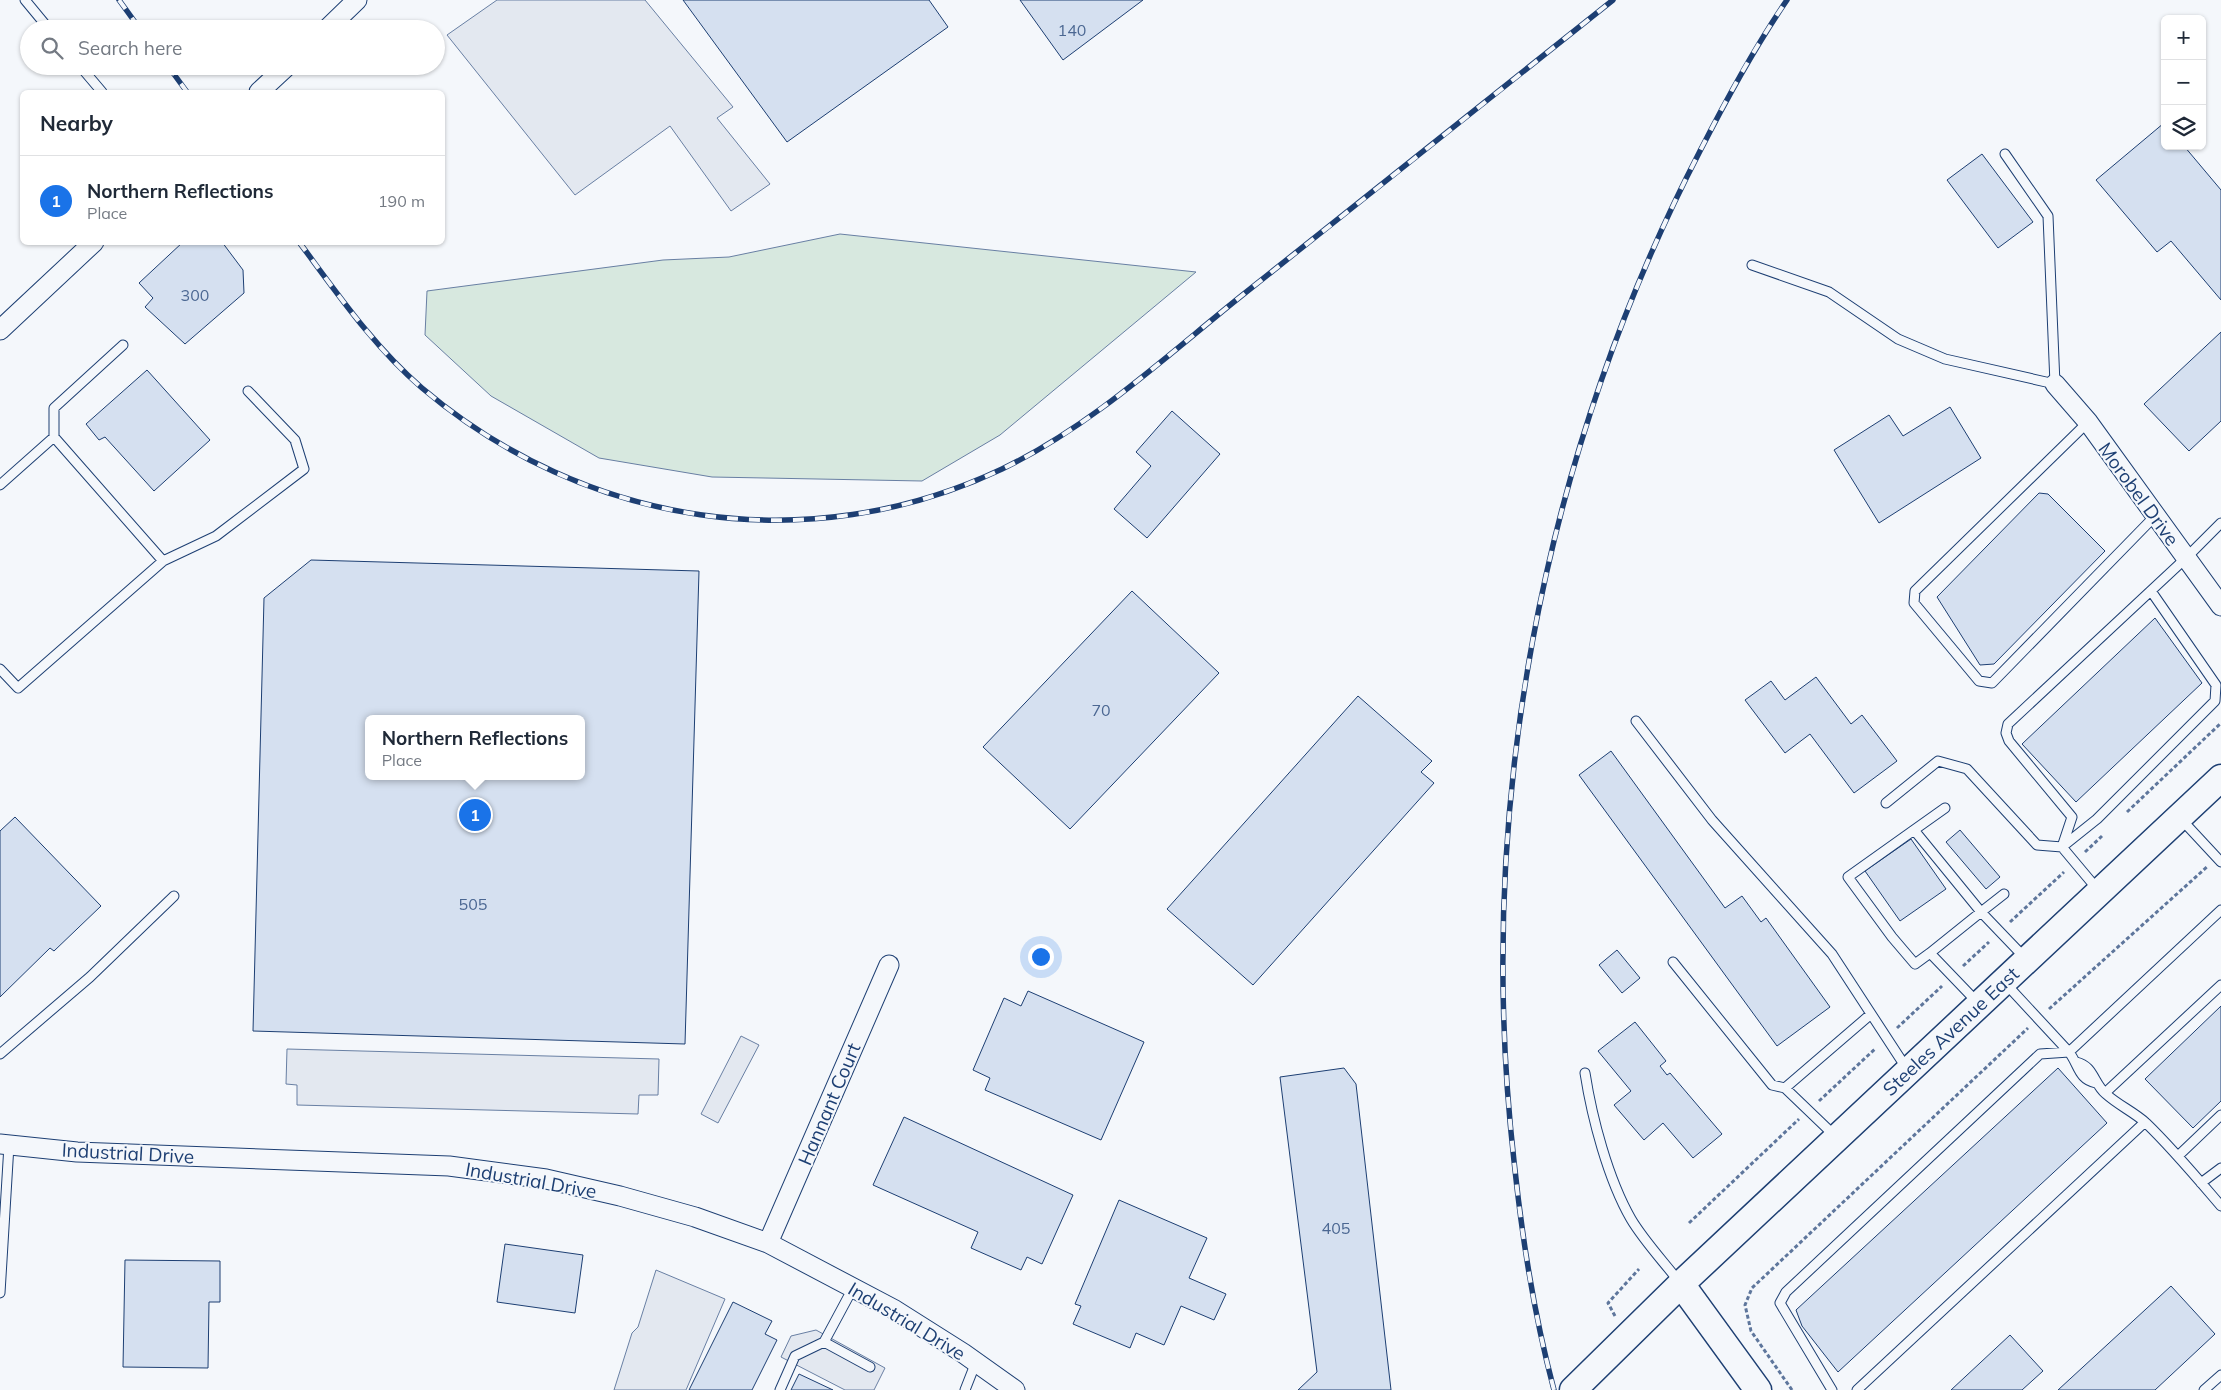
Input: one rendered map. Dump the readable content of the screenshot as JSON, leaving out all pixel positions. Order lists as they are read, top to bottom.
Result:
{
  "streets": {
    "main road": ["Steeles Avenue East"],
    "street": ["Morobel Drive", "Hannant Court", "Industrial Drive"]
  },
  "crossings": [
    ["Hannant Court", "Industrial Drive"]
  ],
  "house_numbers": [
    "140",
    "300",
    "70",
    "505",
    "405"
  ],
  "page": {
    "map_buttons": ["+", "−"],
    "search": "Search here",
    "heading": "Nearby",
    "list": [
      {
        "mark": "1",
        "name": "Northern Reflections",
        "note": "Place",
        "value": "190 m"
      }
    ],
    "popup": ["Northern Reflections", "Place"],
    "pins": "1"
  }
}
